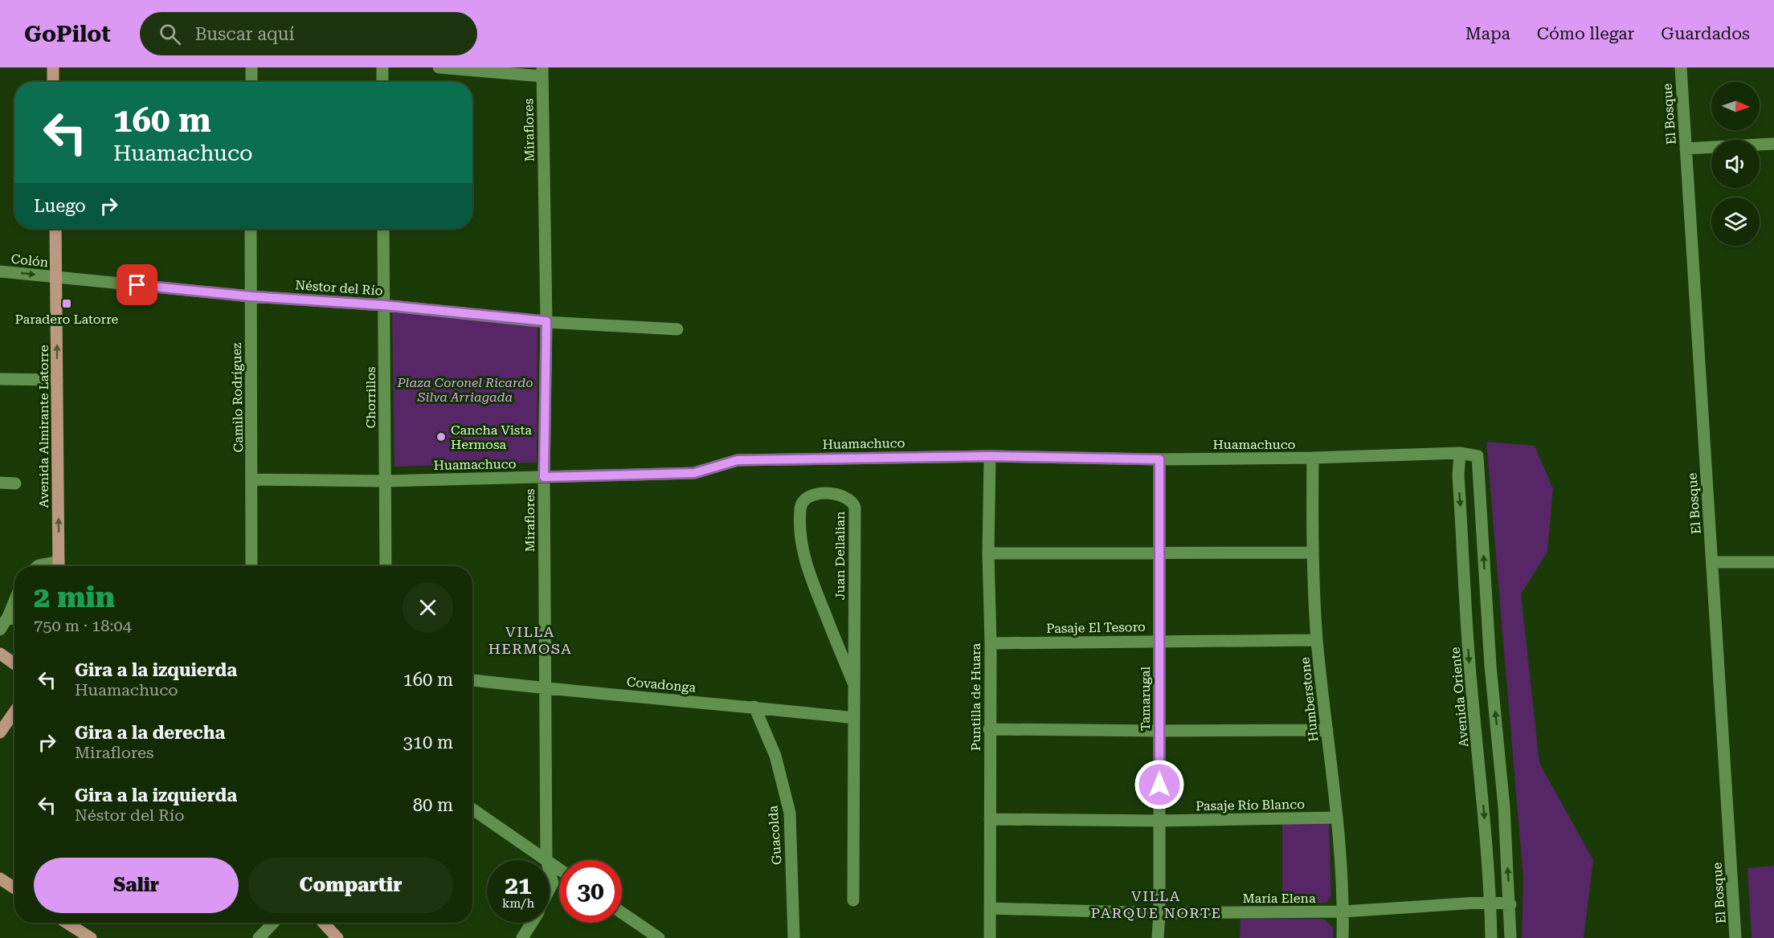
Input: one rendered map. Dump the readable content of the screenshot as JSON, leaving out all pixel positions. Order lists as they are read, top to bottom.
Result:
{
  "streets": {
    "main road": ["Avenida Almirante Latorre"],
    "street": [
      "El Bosque",
      "Miraflores",
      "Colón",
      "Néstor del Río",
      "Camilo Rodríguez",
      "Chorrillos",
      "Huamachuco",
      "Juan Dellalian",
      "Pasaje El Tesoro",
      "Covadonga",
      "Puntilla de Huara",
      "Avenida Oriente",
      "Tamarugal",
      "Humberstone",
      "Pasaje Río Blanco",
      "Guacolda",
      "María Elena"
    ]
  },
  "crossings": [
    ["Miraflores", "Néstor del Río"],
    ["Miraflores", "Huamachuco"],
    ["Miraflores", "Covadonga"],
    ["Colón", "Néstor del Río"],
    ["Colón", "Avenida Almirante Latorre"],
    ["Néstor del Río", "Camilo Rodríguez"],
    ["Néstor del Río", "Chorrillos"],
    ["Néstor del Río", "Avenida Almirante Latorre"],
    ["Camilo Rodríguez", "Huamachuco"],
    ["Chorrillos", "Huamachuco"],
    ["Huamachuco", "Puntilla de Huara"],
    ["Huamachuco", "Avenida Oriente"],
    ["Huamachuco", "Tamarugal"],
    ["Huamachuco", "Humberstone"],
    ["Huamachuco", "María Elena"],
    ["Juan Dellalian", "Covadonga"],
    ["Pasaje El Tesoro", "Puntilla de Huara"],
    ["Pasaje El Tesoro", "Tamarugal"],
    ["Pasaje El Tesoro", "Humberstone"],
    ["Covadonga", "Guacolda"],
    ["Puntilla de Huara", "Pasaje Río Blanco"],
    ["Puntilla de Huara", "María Elena"],
    ["Avenida Oriente", "María Elena"],
    ["Tamarugal", "Pasaje Río Blanco"],
    ["Tamarugal", "María Elena"],
    ["Humberstone", "Pasaje Río Blanco"],
    ["Humberstone", "María Elena"]
  ],
  "one_way": ["Avenida Almirante Latorre", "Avenida Oriente"],
  "districts": ["VILLA HERMOSA", "VILLA PARQUE NORTE"],
  "parks": ["Plaza Coronel Ricardo Silva Arriagada"],
  "places": {
    "transit": ["Paradero Latorre"],
    "other": ["Cancha Vista Hermosa"]
  },
  "north": "right",
  "page": {
    "header": "GoPilot",
    "search": "Buscar aquí",
    "nav": ["Mapa", "Cómo llegar", "Guardados"],
    "turn": ["160 m", "Huamachuco"],
    "then": "Luego",
    "heading": ["2 min", "750 m · 18:04"],
    "list": [
      {
        "name": "Gira a la izquierda",
        "note": "Huamachuco",
        "value": "160 m"
      },
      {
        "name": "Gira a la derecha",
        "note": "Miraflores",
        "value": "310 m"
      },
      {
        "name": "Gira a la izquierda",
        "note": "Néstor del Río",
        "value": "80 m"
      }
    ],
    "buttons": ["Salir", "Compartir"],
    "speed": "21 km/h",
    "limit": "30"
  }
}
